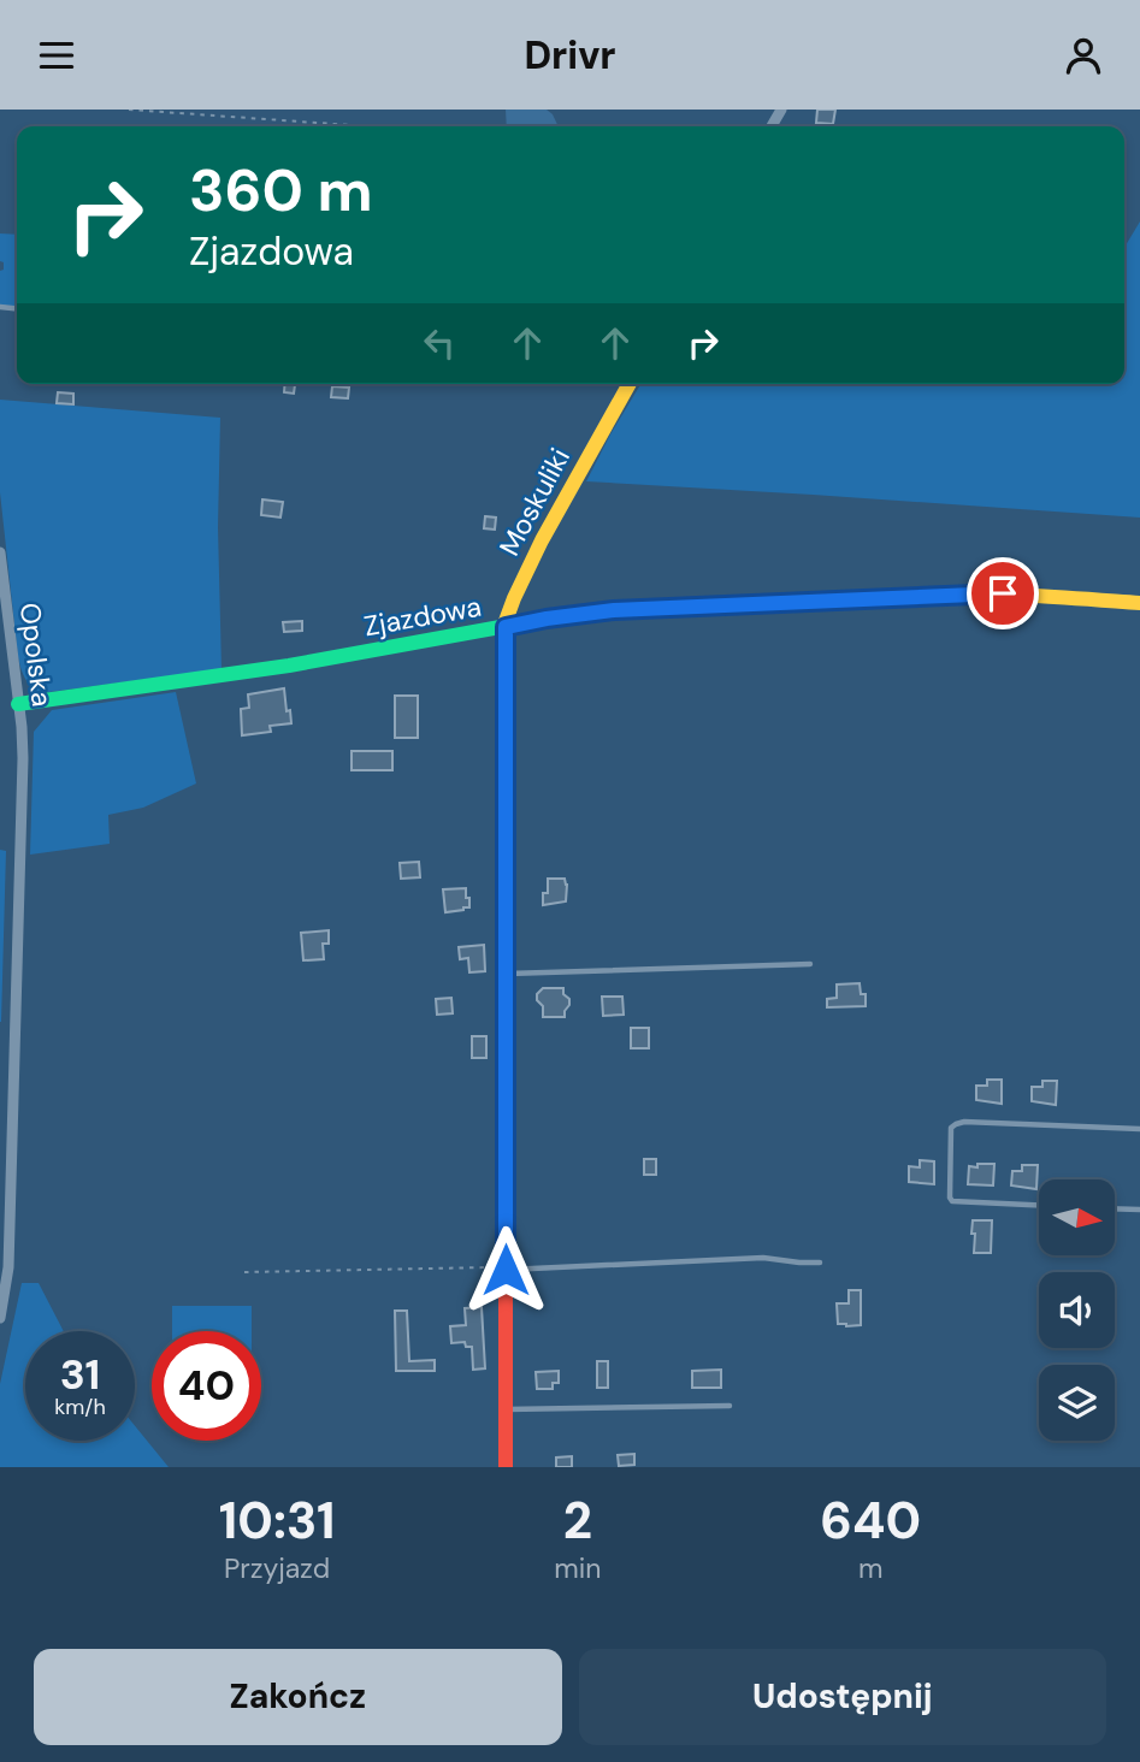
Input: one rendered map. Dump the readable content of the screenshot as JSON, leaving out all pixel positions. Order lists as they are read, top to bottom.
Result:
{
  "streets": {
    "street": ["Moskuliki", "Zjazdowa", "Opolska"]
  },
  "crossings": [
    ["Moskuliki", "Zjazdowa"],
    ["Zjazdowa", "Opolska"]
  ],
  "north": "right",
  "page": {
    "header": "Drivr",
    "turn": ["360 m", "Zjazdowa"],
    "speed": "31 km/h",
    "limit": "40",
    "eta": [
      "10:31",
      "Przyjazd",
      "2",
      "min",
      "640",
      "m"
    ],
    "buttons": ["Zakończ", "Udostępnij"]
  }
}
